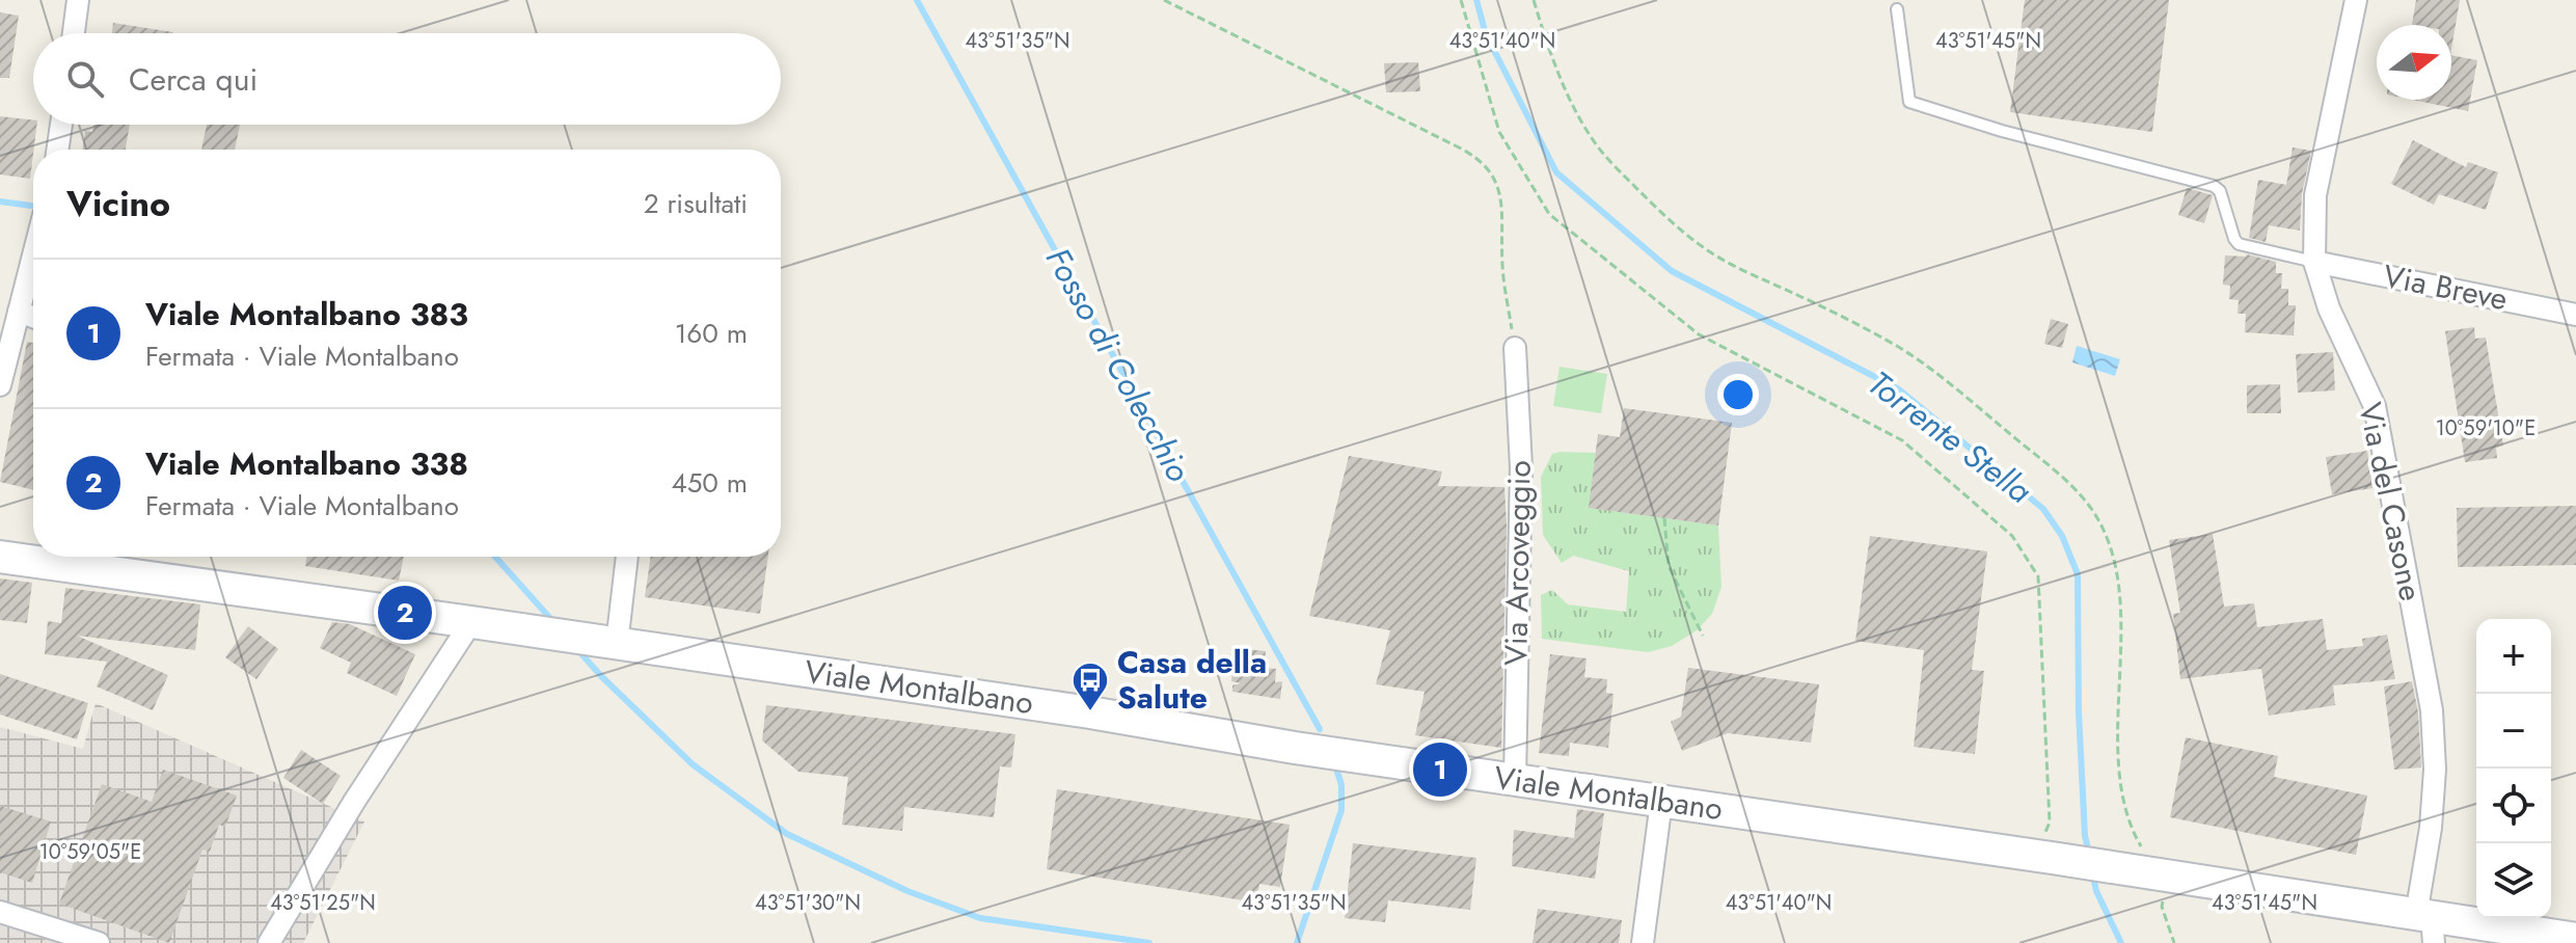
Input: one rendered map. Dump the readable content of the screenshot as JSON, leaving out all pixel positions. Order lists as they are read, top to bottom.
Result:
{
  "streets": {
    "main road": ["Viale Montalbano"],
    "street": ["Via Breve", "Via del Casone", "Via Arcoveggio"]
  },
  "crossings": [
    ["Via Breve", "Via del Casone"],
    ["Via del Casone", "Viale Montalbano"],
    ["Via Arcoveggio", "Viale Montalbano"]
  ],
  "water": ["Fosso di Colecchio", "Torrente Stella"],
  "places": {
    "bus stop": ["Casa della Salute"]
  },
  "north": "right",
  "page": {
    "search": "Cerca qui",
    "heading": ["Vicino", "2 risultati"],
    "list": [
      {
        "mark": "1",
        "name": "Viale Montalbano 383",
        "note": "Fermata · Viale Montalbano",
        "value": "160 m"
      },
      {
        "mark": "2",
        "name": "Viale Montalbano 338",
        "note": "Fermata · Viale Montalbano",
        "value": "450 m"
      }
    ],
    "pins": ["2", "1"],
    "map_buttons": ["+", "−"]
  },
  "coordinates": [
    "43°51'35\"N",
    "43°51'40\"N",
    "43°51'45\"N",
    "10°59'10\"E",
    "10°59'05\"E",
    "43°51'25\"N",
    "43°51'30\"N"
  ]
}
